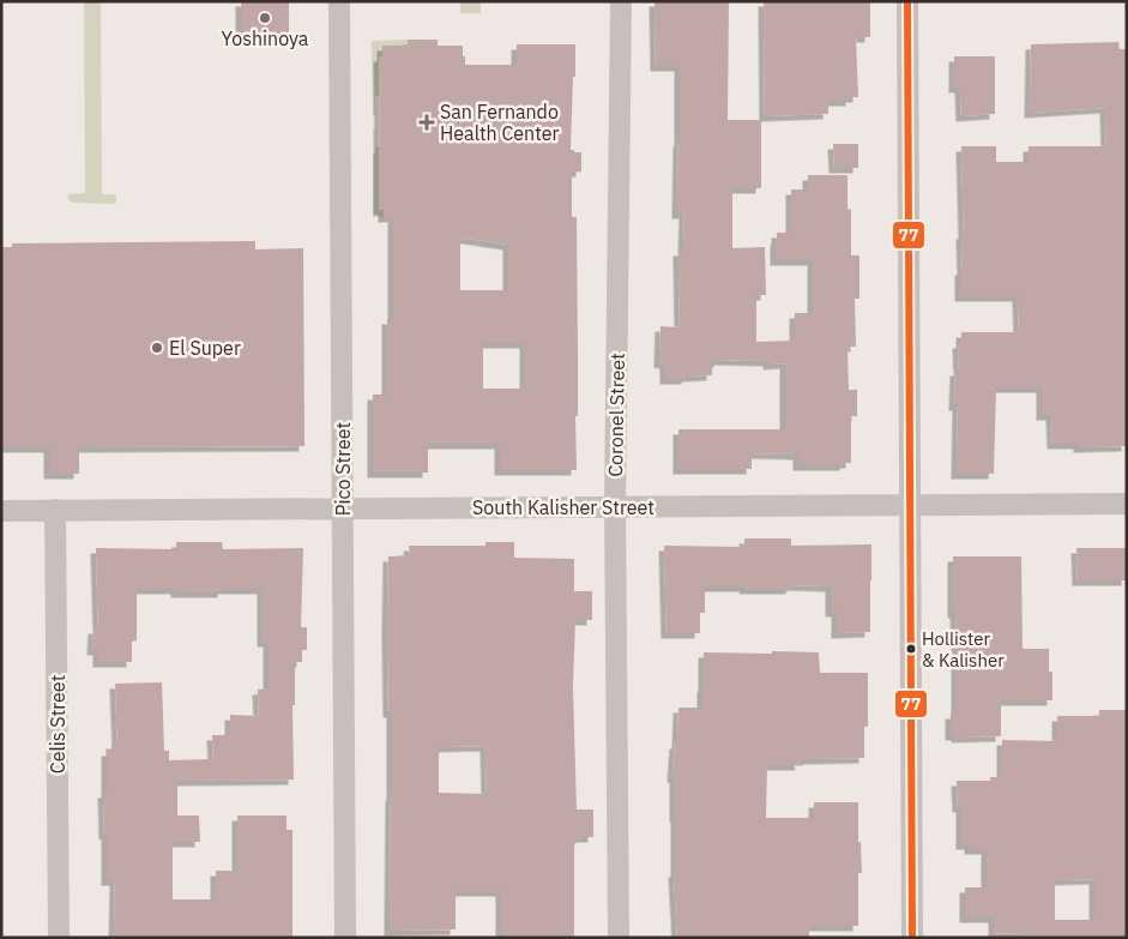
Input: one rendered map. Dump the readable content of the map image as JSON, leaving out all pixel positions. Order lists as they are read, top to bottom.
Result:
{
  "streets": {
    "street": [
      "Coronel Street",
      "Pico Street",
      "South Kalisher Street",
      "Celis Street"
    ]
  },
  "crossings": [
    ["Coronel Street", "South Kalisher Street"],
    ["Pico Street", "South Kalisher Street"],
    ["South Kalisher Street", "Celis Street"]
  ],
  "places": {
    "other": ["Yoshinoya", "El Super", "Hollister & Kalisher"],
    "health": ["San Fernando Health Center"]
  },
  "lines": ["transit line 77"]
}
